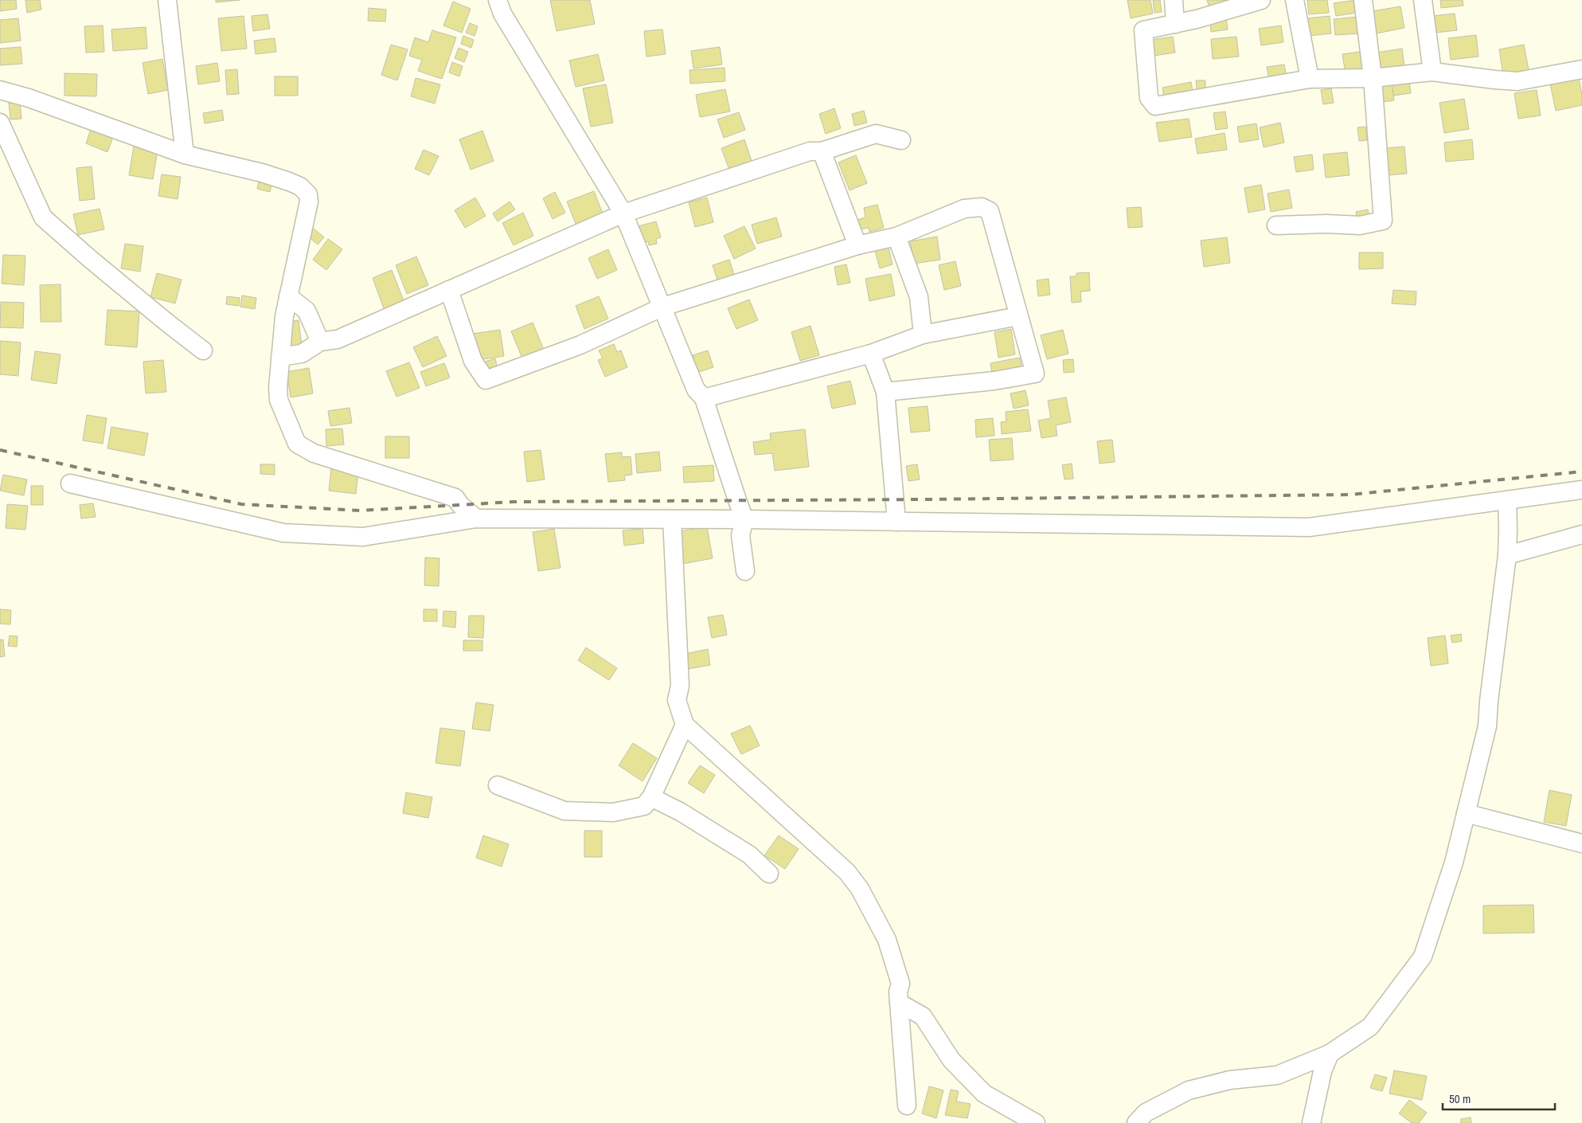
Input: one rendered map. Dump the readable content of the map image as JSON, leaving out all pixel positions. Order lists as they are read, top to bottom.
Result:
{
  "scale_bar": "50 m"
}
